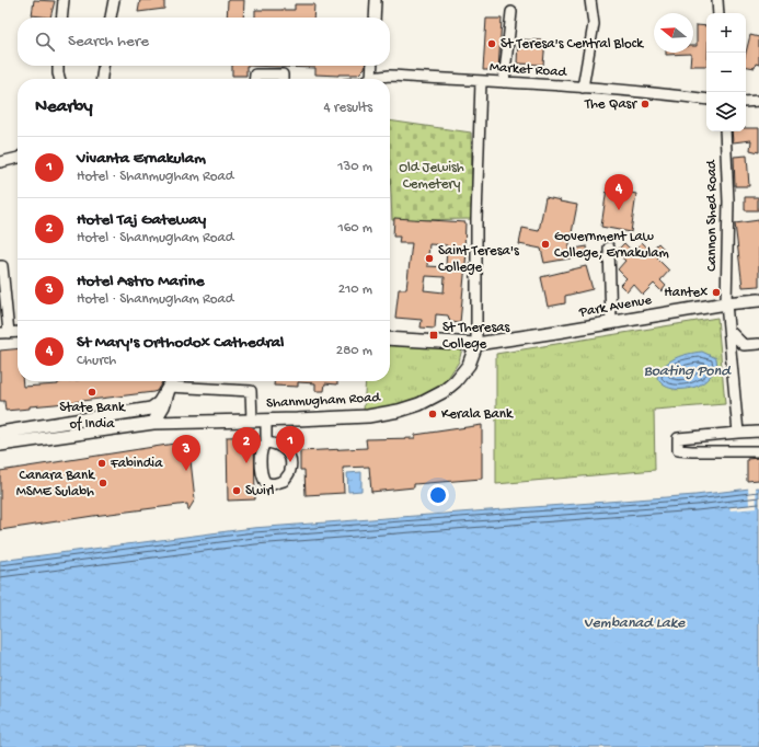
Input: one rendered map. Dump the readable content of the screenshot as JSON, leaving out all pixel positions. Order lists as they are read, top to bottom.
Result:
{
  "streets": {
    "main road": ["Park Avenue", "Shanmugham Road"],
    "street": ["Market Road", "Cannon Shed Road"]
  },
  "crossings": [
    ["Cannon Shed Road", "Park Avenue"],
    ["Park Avenue", "Shanmugham Road"]
  ],
  "water": ["Boating Pond", "Vembanad Lake"],
  "parks": ["Old Jewish Cemetery"],
  "places": {
    "other": [
      "St Teresa's Central Block",
      "The Qasr",
      "Government Law College, Ernakulam",
      "Saint Teresa's College",
      "Hantex",
      "State Bank of India",
      "Kerala Bank",
      "Fabindia",
      "Canara Bank MSME Sulabh",
      "Swirl"
    ],
    "transit": ["St Theresas College"]
  },
  "north": "left",
  "page": {
    "map_buttons": ["+", "−"],
    "search": "Search here",
    "heading": ["Nearby", "4 results"],
    "list": [
      {
        "mark": "1",
        "name": "Vivanta Ernakulam",
        "note": "Hotel · Shanmugham Road",
        "value": "130 m"
      },
      {
        "mark": "2",
        "name": "Hotel Taj Gateway",
        "note": "Hotel · Shanmugham Road",
        "value": "160 m"
      },
      {
        "mark": "3",
        "name": "Hotel Astro Marine",
        "note": "Hotel · Shanmugham Road",
        "value": "210 m"
      },
      {
        "mark": "4",
        "name": "St Mary's Orthodox Cathedral",
        "note": "Church",
        "value": "280 m"
      }
    ],
    "pins": [
      "4",
      "1",
      "2",
      "3"
    ]
  }
}
